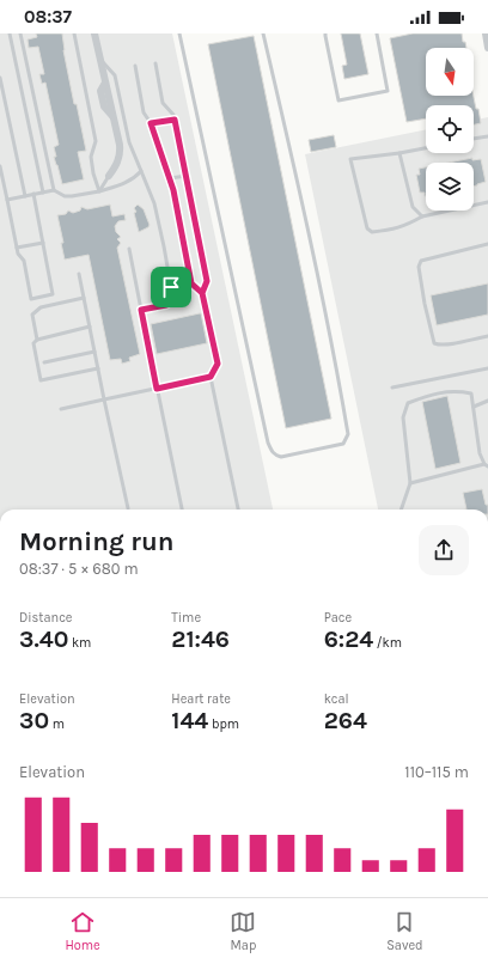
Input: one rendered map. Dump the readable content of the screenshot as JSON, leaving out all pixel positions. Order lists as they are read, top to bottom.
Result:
{
  "north": "bottom",
  "page": {
    "status": "08:37",
    "heading": ["Morning run", "08:37 · 5 × 680 m"],
    "stats": [
      ["Distance", "3.40 km"],
      ["Time", "21:46"],
      ["Pace", "6:24 /km"],
      ["Elevation", "30 m"],
      ["Heart rate", "144 bpm"],
      ["kcal", "264"]
    ],
    "chart": ["Elevation", "110–115 m"],
    "tabs": ["Home", "Map", "Saved"]
  }
}
